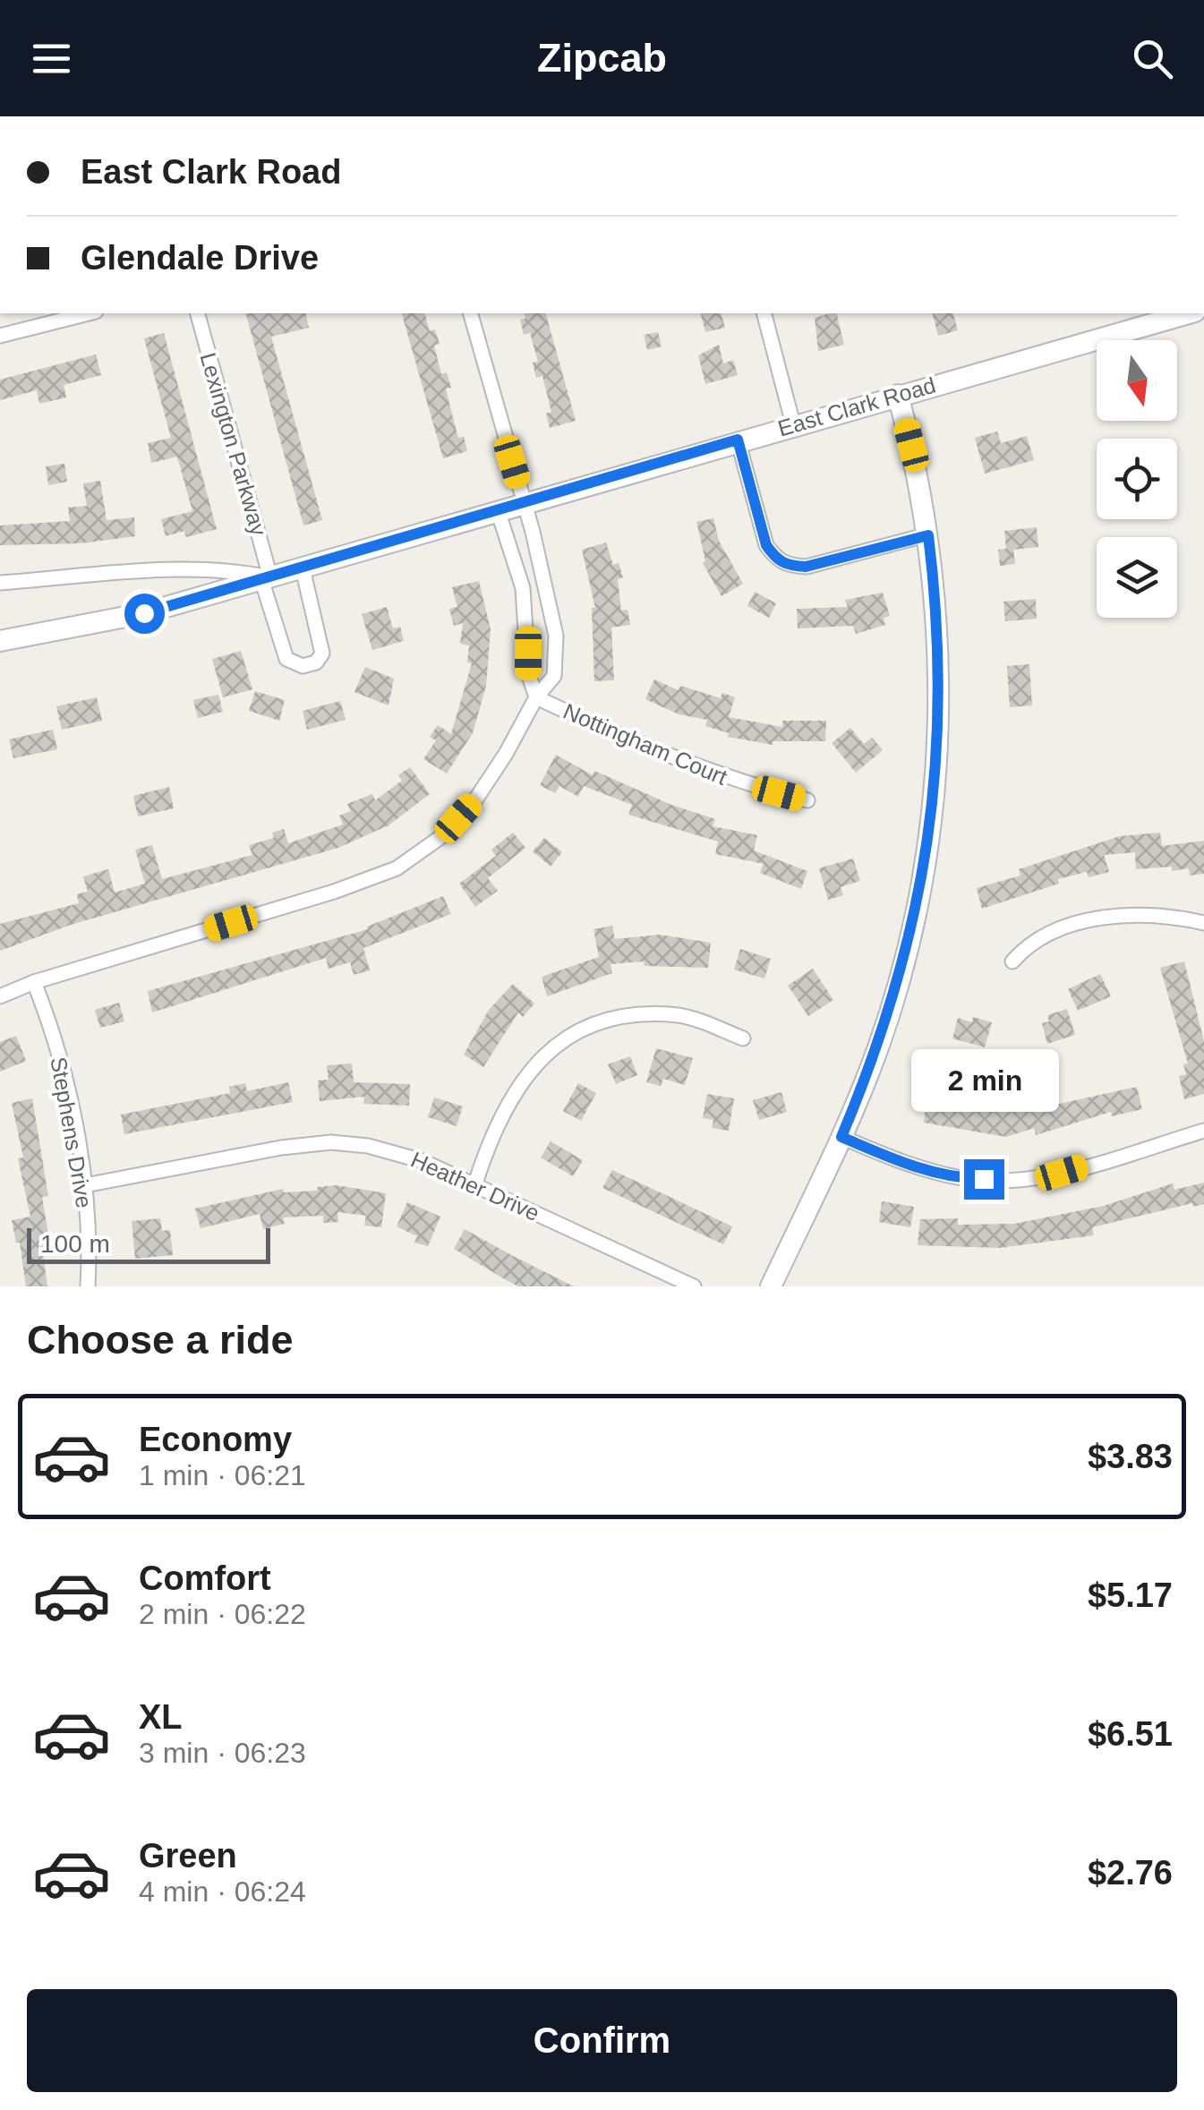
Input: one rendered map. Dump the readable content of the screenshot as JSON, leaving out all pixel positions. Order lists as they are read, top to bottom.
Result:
{
  "streets": {
    "main road": ["East Clark Road"],
    "street": [
      "Lexington Parkway",
      "Nottingham Court",
      "Stephens Drive",
      "Heather Drive"
    ]
  },
  "crossings": [
    ["East Clark Road", "Lexington Parkway"],
    ["Stephens Drive", "Heather Drive"]
  ],
  "scale_bar": "100 m",
  "north": "bottom",
  "page": {
    "header": "Zipcab",
    "banner": ["East Clark Road", "Glendale Drive"],
    "bubble": "2 min",
    "scale": "100 m",
    "heading": "Choose a ride",
    "list": [
      {
        "name": "Economy",
        "note": "1 min · 06:21",
        "value": "$3.83"
      },
      {
        "name": "Comfort",
        "note": "2 min · 06:22",
        "value": "$5.17"
      },
      {
        "name": "XL",
        "note": "3 min · 06:23",
        "value": "$6.51"
      },
      {
        "name": "Green",
        "note": "4 min · 06:24",
        "value": "$2.76"
      }
    ],
    "buttons": "Confirm"
  }
}
